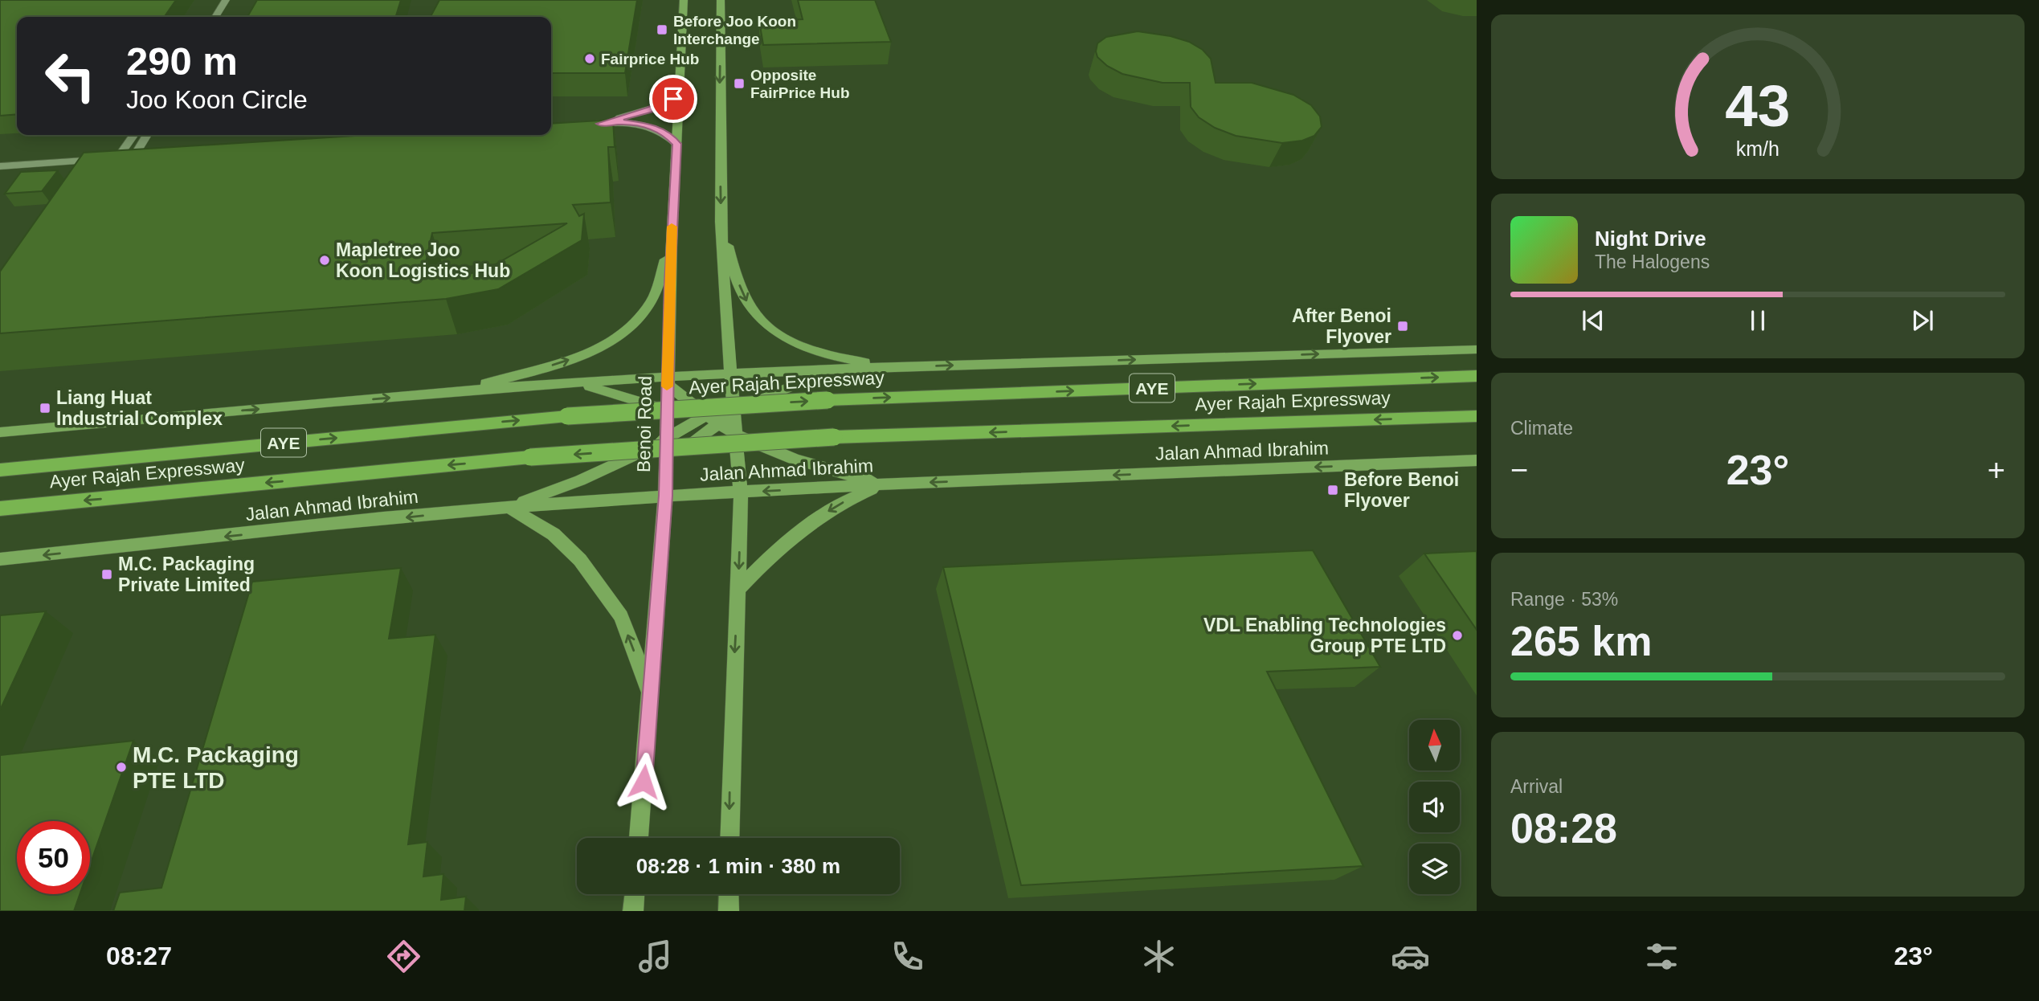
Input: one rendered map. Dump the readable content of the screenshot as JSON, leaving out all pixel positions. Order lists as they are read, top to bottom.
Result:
{
  "streets": {
    "highway": ["Ayer Rajah Expressway", "AYE"],
    "main road": ["Benoi Road", "Jalan Ahmad Ibrahim"]
  },
  "crossings": [
    ["Benoi Road", "Jalan Ahmad Ibrahim"]
  ],
  "places": {
    "transit": [
      "Before Joo Koon Interchange",
      "Opposite FairPrice Hub",
      "After Benoi Flyover",
      "Liang Huat Industrial Complex",
      "Before Benoi Flyover",
      "M.C. Packaging Private Limited"
    ],
    "other": [
      "Fairprice Hub",
      "Mapletree Joo Koon Logistics Hub",
      "VDL Enabling Technologies Group PTE LTD",
      "M.C. Packaging PTE LTD"
    ]
  },
  "north": "top",
  "page": {
    "turn": ["290 m", "Joo Koon Circle"],
    "song": ["Night Drive", "The Halogens"],
    "tile": [
      "Climate",
      ["Range · 53%", "265 km"],
      ["Arrival", "08:28"]
    ],
    "heat": ["−", "23°", "+"],
    "limit": "50",
    "trip": "08:28 · 1 min · 380 m",
    "tabs": ["08:27", "23°"],
    "gauge": ["43", "km/h"]
  }
}
